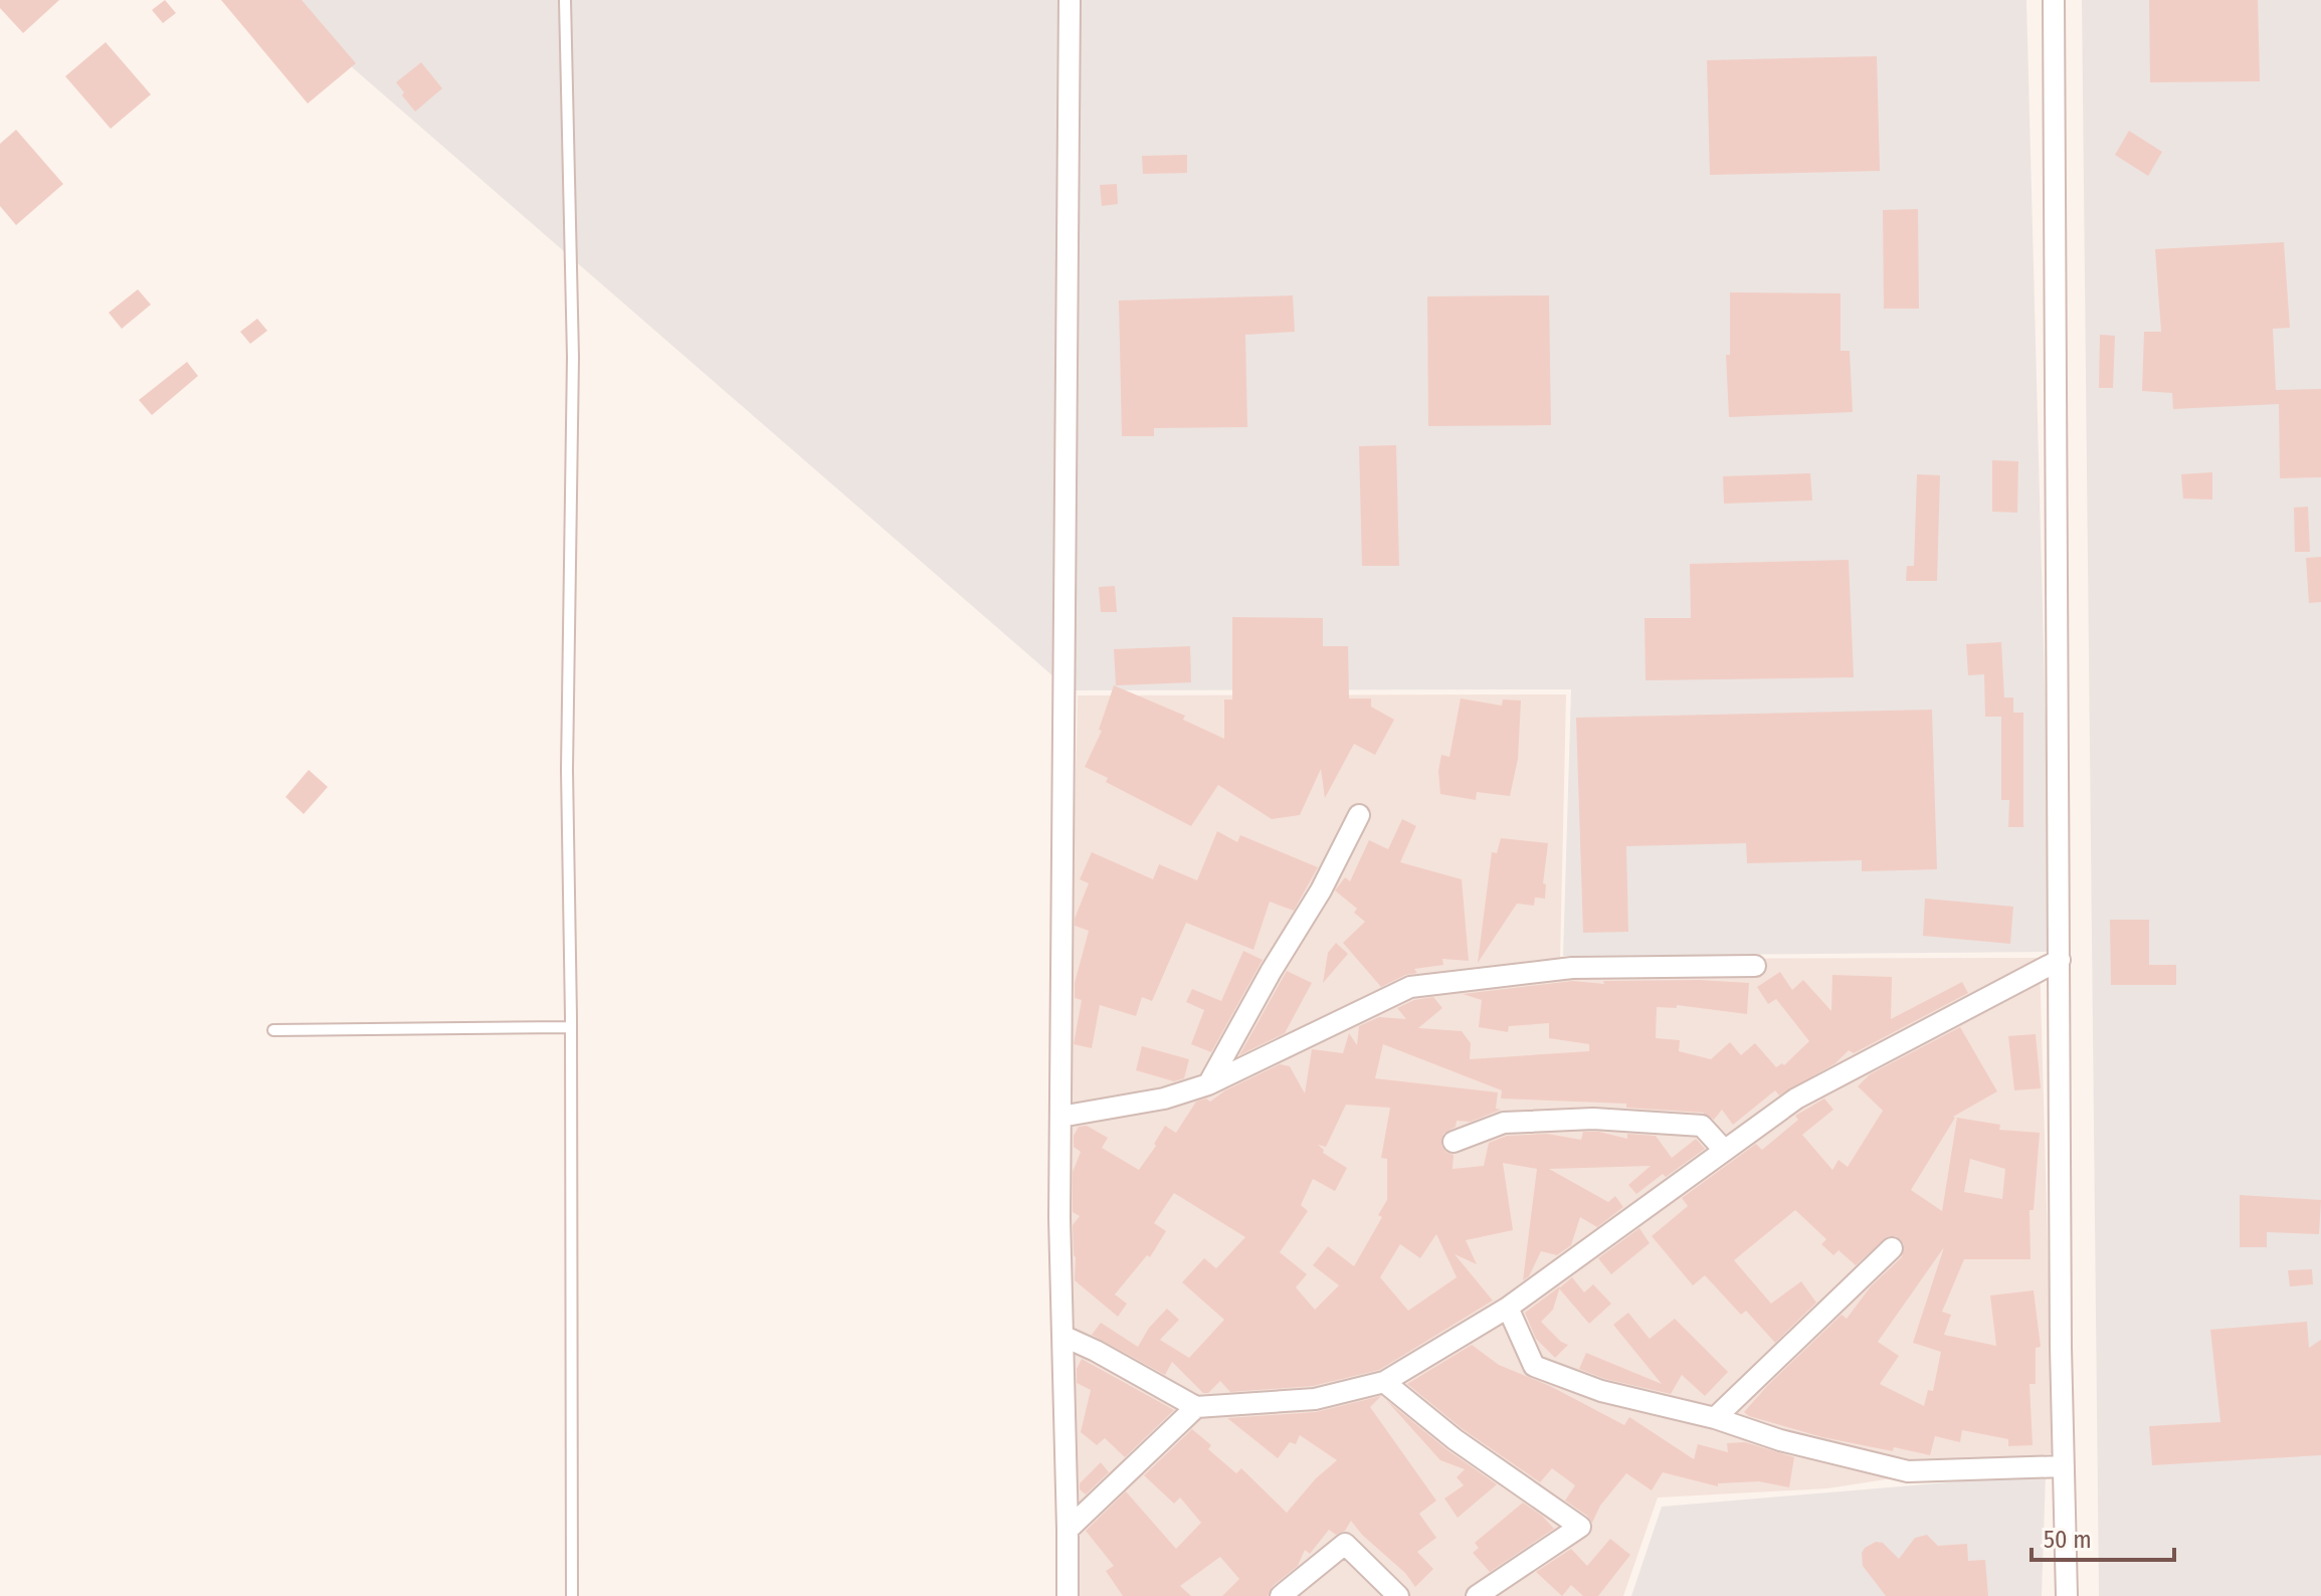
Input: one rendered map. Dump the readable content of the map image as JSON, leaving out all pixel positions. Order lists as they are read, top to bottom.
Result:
{
  "scale_bar": "50 m"
}
